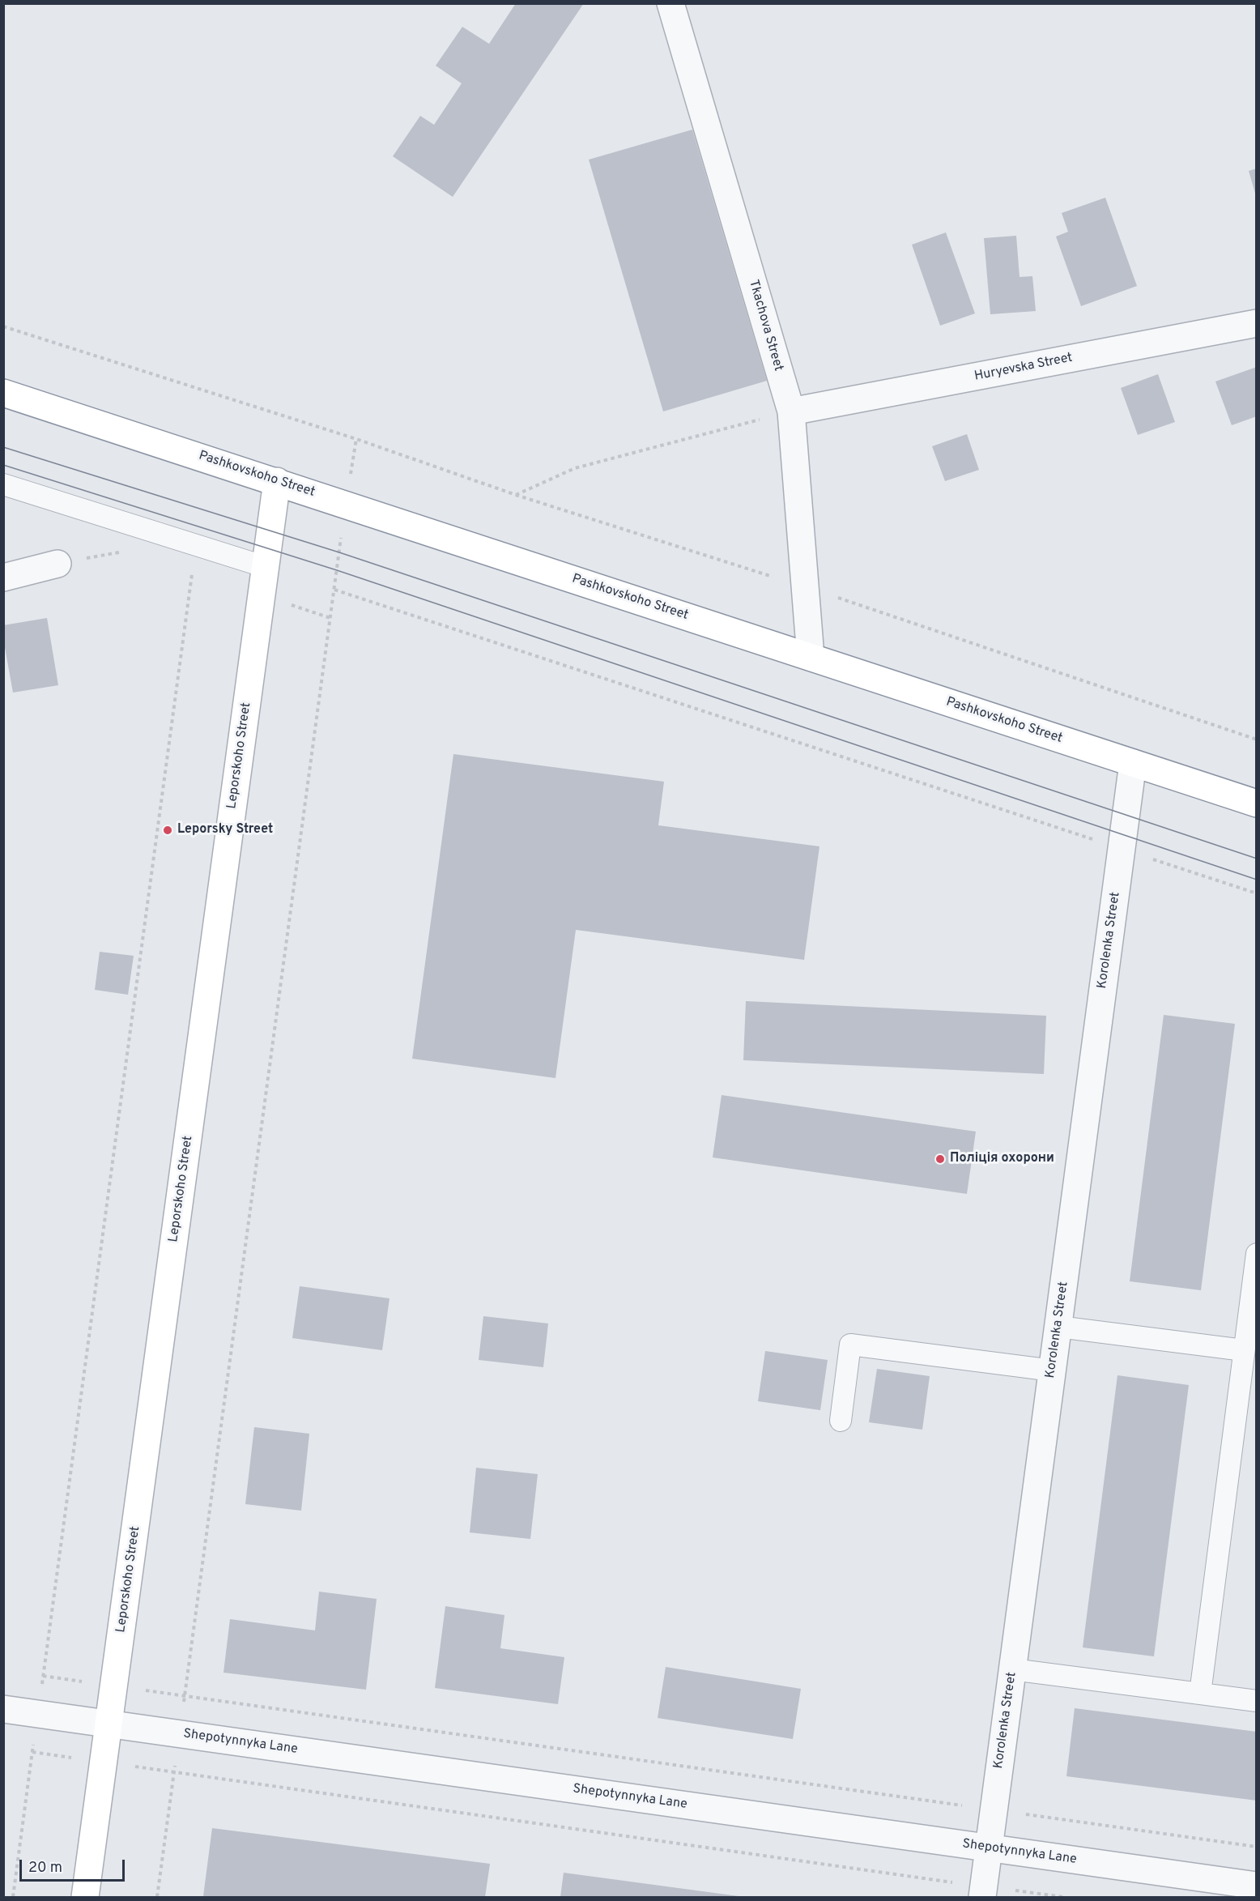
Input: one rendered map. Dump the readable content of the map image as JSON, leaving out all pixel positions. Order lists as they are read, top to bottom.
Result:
{
  "streets": {
    "main road": ["Pashkovskoho Street", "Leporskoho Street"],
    "street": [
      "Tkachova Street",
      "Huryevska Street",
      "Korolenka Street",
      "Shepotynnyka Lane"
    ]
  },
  "crossings": [
    ["Tkachova Street", "Huryevska Street"],
    ["Tkachova Street", "Pashkovskoho Street"],
    ["Pashkovskoho Street", "Leporskoho Street"],
    ["Pashkovskoho Street", "Korolenka Street"],
    ["Leporskoho Street", "Shepotynnyka Lane"],
    ["Korolenka Street", "Shepotynnyka Lane"]
  ],
  "places": ["Leporsky Street", "Поліція охорони"],
  "scale_bar": "20 m"
}
